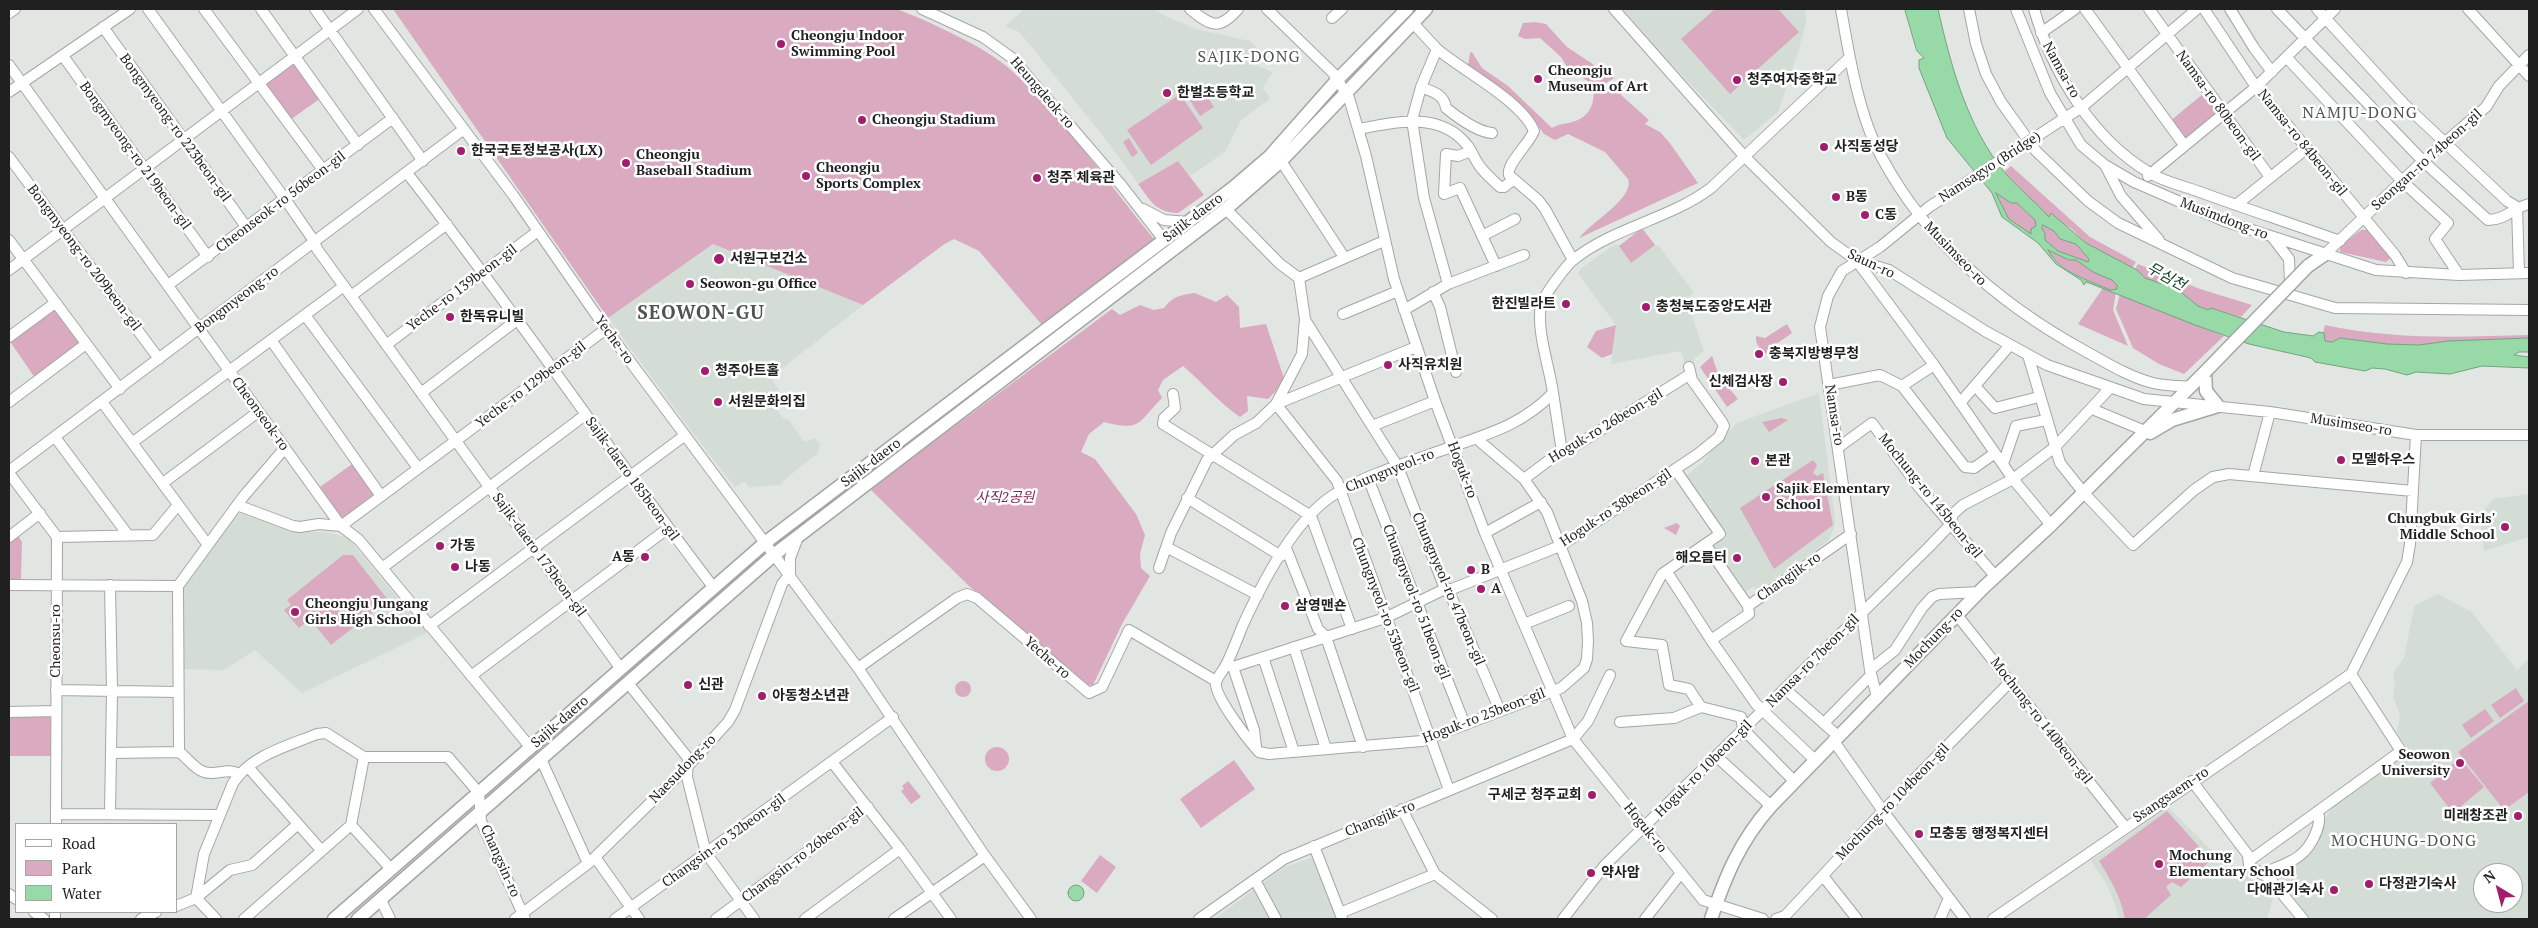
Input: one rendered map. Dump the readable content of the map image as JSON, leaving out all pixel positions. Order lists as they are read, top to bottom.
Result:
{
  "streets": {
    "main road": ["Sajik-daero", "Mochung-ro"],
    "street": [
      "Namsa-ro",
      "Heungdeok-ro",
      "Namsa-ro 80beon-gil",
      "Bongmyeong-ro 223beon-gil",
      "Namsa-ro 84beon-gil",
      "Bongmyeong-ro 219beon-gil",
      "Seongan-ro 74beon-gil",
      "Namsagyo (Bridge)",
      "Cheonseok-ro 56beon-gil",
      "Musimdong-ro",
      "Musimseo-ro",
      "Bongmyeong-ro 209beon-gil",
      "Saun-ro",
      "Yeche-ro 139beon-gil",
      "Bongmyeong-ro",
      "Yeche-ro",
      "Yeche-ro 129beon-gil",
      "Cheonseok-ro",
      "Hoguk-ro 26beon-gil",
      "Hoguk-ro",
      "Chungnyeol-ro",
      "Sajik-daero 185beon-gil",
      "Mochung-ro 145beon-gil",
      "Hoguk-ro 38beon-gil",
      "Sajik-daero 175beon-gil",
      "Changjik-ro",
      "Chungnyeol-ro 47beon-gil",
      "Chungnyeol-ro 51beon-gil",
      "Chungnyeol-ro 53beon-gil",
      "Cheonsu-ro",
      "Namsa-ro 7beon-gil",
      "Hoguk-ro 25beon-gil",
      "Mochung-ro 140beon-gil",
      "Naesudong-ro",
      "Hoguk-ro 10beon-gil",
      "Ssangsaem-ro",
      "Mochung-ro 104beon-gil",
      "Changsin-ro 32beon-gil",
      "Changsin-ro 26beon-gil",
      "Changsin-ro"
    ]
  },
  "crossings": [
    ["Namsa-ro", "Namsa-ro 80beon-gil"],
    ["Namsa-ro", "Namsagyo (Bridge)"],
    ["Namsa-ro", "Musimdong-ro"],
    ["Namsa-ro", "Musimseo-ro"],
    ["Namsa-ro", "Saun-ro"],
    ["Namsa-ro", "Mochung-ro 145beon-gil"],
    ["Namsa-ro", "Changjik-ro"],
    ["Namsa-ro", "Mochung-ro"],
    ["Namsa-ro", "Namsa-ro 7beon-gil"],
    ["Heungdeok-ro", "Sajik-daero"],
    ["Bongmyeong-ro 223beon-gil", "Cheonseok-ro 56beon-gil"],
    ["Namsa-ro 84beon-gil", "Seongan-ro 74beon-gil"],
    ["Namsa-ro 84beon-gil", "Musimdong-ro"],
    ["Bongmyeong-ro 219beon-gil", "Cheonseok-ro 56beon-gil"],
    ["Seongan-ro 74beon-gil", "Musimdong-ro"],
    ["Seongan-ro 74beon-gil", "Mochung-ro"],
    ["Cheonseok-ro 56beon-gil", "Cheonseok-ro"],
    ["Cheonseok-ro 56beon-gil", "Sajik-daero 175beon-gil"],
    ["Sajik-daero", "Yeche-ro"],
    ["Sajik-daero", "Cheonseok-ro"],
    ["Sajik-daero", "Hoguk-ro"],
    ["Sajik-daero", "Sajik-daero 185beon-gil"],
    ["Sajik-daero", "Sajik-daero 175beon-gil"],
    ["Sajik-daero", "Changsin-ro"],
    ["Musimdong-ro", "Mochung-ro"],
    ["Musimseo-ro", "Saun-ro"],
    ["Musimseo-ro", "Mochung-ro"],
    ["Musimseo-ro", "Ssangsaem-ro"],
    ["Bongmyeong-ro 209beon-gil", "Bongmyeong-ro"],
    ["Saun-ro", "Mochung-ro"],
    ["Saun-ro", "Namsa-ro 7beon-gil"],
    ["Yeche-ro 139beon-gil", "Yeche-ro"],
    ["Yeche-ro 139beon-gil", "Sajik-daero 185beon-gil"],
    ["Yeche-ro 139beon-gil", "Sajik-daero 175beon-gil"],
    ["Bongmyeong-ro", "Yeche-ro"],
    ["Bongmyeong-ro", "Cheonseok-ro"],
    ["Bongmyeong-ro", "Sajik-daero 185beon-gil"],
    ["Bongmyeong-ro", "Sajik-daero 175beon-gil"],
    ["Yeche-ro", "Yeche-ro 129beon-gil"],
    ["Yeche-ro", "Chungnyeol-ro"],
    ["Yeche-ro", "Naesudong-ro"],
    ["Yeche-ro 129beon-gil", "Cheonseok-ro"],
    ["Yeche-ro 129beon-gil", "Sajik-daero 185beon-gil"],
    ["Yeche-ro 129beon-gil", "Sajik-daero 175beon-gil"],
    ["Hoguk-ro 26beon-gil", "Hoguk-ro 38beon-gil"],
    ["Hoguk-ro", "Chungnyeol-ro"],
    ["Hoguk-ro", "Hoguk-ro 38beon-gil"],
    ["Hoguk-ro", "Changjik-ro"],
    ["Hoguk-ro", "Mochung-ro"],
    ["Hoguk-ro", "Hoguk-ro 25beon-gil"],
    ["Hoguk-ro", "Hoguk-ro 10beon-gil"],
    ["Chungnyeol-ro", "Hoguk-ro 38beon-gil"],
    ["Chungnyeol-ro", "Chungnyeol-ro 47beon-gil"],
    ["Chungnyeol-ro", "Chungnyeol-ro 51beon-gil"],
    ["Chungnyeol-ro", "Chungnyeol-ro 53beon-gil"],
    ["Mochung-ro 145beon-gil", "Mochung-ro"],
    ["Mochung-ro 145beon-gil", "Namsa-ro 7beon-gil"],
    ["Hoguk-ro 38beon-gil", "Chungnyeol-ro 47beon-gil"],
    ["Hoguk-ro 38beon-gil", "Chungnyeol-ro 51beon-gil"],
    ["Hoguk-ro 38beon-gil", "Chungnyeol-ro 53beon-gil"],
    ["Changjik-ro", "Chungnyeol-ro 53beon-gil"],
    ["Chungnyeol-ro 47beon-gil", "Hoguk-ro 25beon-gil"],
    ["Chungnyeol-ro 51beon-gil", "Hoguk-ro 25beon-gil"],
    ["Chungnyeol-ro 53beon-gil", "Hoguk-ro 25beon-gil"],
    ["Mochung-ro", "Mochung-ro 140beon-gil"],
    ["Namsa-ro 7beon-gil", "Hoguk-ro 10beon-gil"],
    ["Mochung-ro 140beon-gil", "Ssangsaem-ro"],
    ["Mochung-ro 140beon-gil", "Mochung-ro 104beon-gil"],
    ["Naesudong-ro", "Changsin-ro"],
    ["Changsin-ro 32beon-gil", "Changsin-ro 26beon-gil"]
  ],
  "districts": [
    "SAJIK-DONG",
    "NAMJU-DONG",
    "SEOWON-GU",
    "MOCHUNG-DONG"
  ],
  "water": ["무심천"],
  "parks": ["사직2공원"],
  "places": [
    "Cheongju Indoor Swimming Pool",
    "Cheongju Museum of Art",
    "청주여자중학교",
    "한벌초등학교",
    "Cheongju Stadium",
    "사직동성당",
    "한국국토정보공사(LX)",
    "Cheongju Baseball Stadium",
    "Cheongju Sports Complex",
    "청주 체육관",
    "B동",
    "C동",
    "서원구보건소",
    "Seowon-gu Office",
    "한진빌라트",
    "충청북도중앙도서관",
    "한독유니빌",
    "충북지방병무청",
    "사직유치원",
    "청주아트홀",
    "신체검사장",
    "서원문화의집",
    "모델하우스",
    "본관",
    "Sajik Elementary School",
    "Chungbuk Girls' Middle School",
    "가동",
    "A동",
    "해오름터",
    "나동",
    "B",
    "A",
    "삼영맨숀",
    "Cheongju Jungang Girls High School",
    "신관",
    "아동청소년관",
    "Seowon University",
    "구세군 청주교회",
    "미래창조관",
    "모충동 행정복지센터",
    "Mochung Elementary School",
    "약사암",
    "다정관기숙사",
    "다애관기숙사"
  ],
  "legend": ["Road", "Park", "Water"],
  "north": "top left"
}
